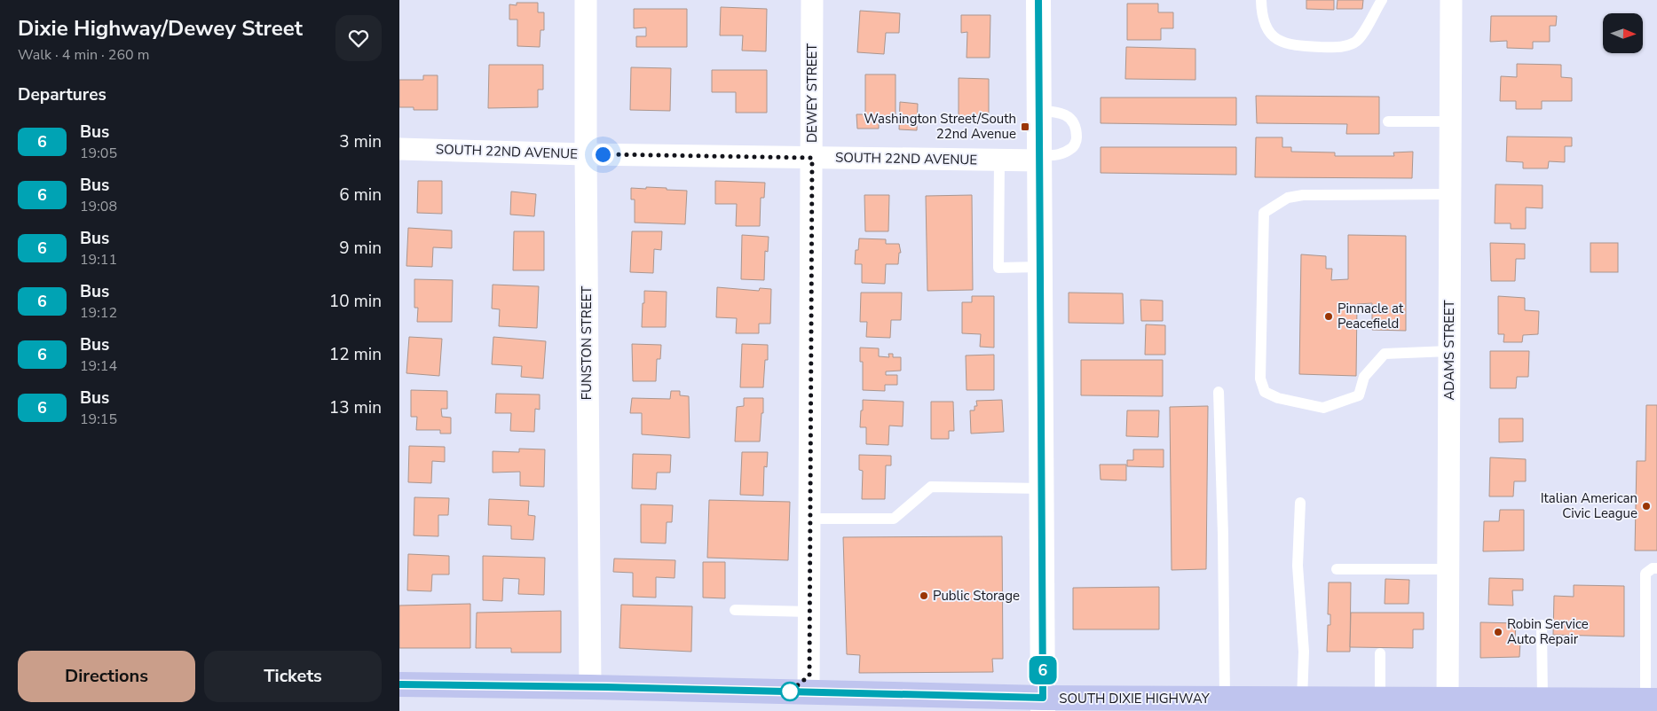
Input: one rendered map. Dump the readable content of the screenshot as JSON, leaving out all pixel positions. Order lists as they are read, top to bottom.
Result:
{
  "streets": {
    "main road": ["SOUTH DIXIE HIGHWAY"],
    "street": [
      "DEWEY STREET",
      "SOUTH 22ND AVENUE",
      "FUNSTON STREET",
      "ADAMS STREET"
    ]
  },
  "crossings": [
    ["DEWEY STREET", "SOUTH 22ND AVENUE"],
    ["DEWEY STREET", "SOUTH DIXIE HIGHWAY"],
    ["SOUTH 22ND AVENUE", "FUNSTON STREET"],
    ["FUNSTON STREET", "SOUTH DIXIE HIGHWAY"],
    ["ADAMS STREET", "SOUTH DIXIE HIGHWAY"]
  ],
  "places": {
    "transit": ["Washington Street/South 22nd Avenue"],
    "other": [
      "Pinnacle at Peacefield",
      "Italian American Civic League",
      "Public Storage",
      "Robin Service Auto Repair"
    ]
  },
  "lines": ["bus line 6"],
  "north": "right",
  "page": {
    "heading": [
      ["Dixie Highway/Dewey Street", "Walk · 4 min · 260 m"],
      "Departures"
    ],
    "on_map": "6",
    "list": [
      {
        "mark": "6",
        "name": "Bus",
        "note": "19:05",
        "value": "3 min"
      },
      {
        "mark": "6",
        "name": "Bus",
        "note": "19:08",
        "value": "6 min"
      },
      {
        "mark": "6",
        "name": "Bus",
        "note": "19:11",
        "value": "9 min"
      },
      {
        "mark": "6",
        "name": "Bus",
        "note": "19:12",
        "value": "10 min"
      },
      {
        "mark": "6",
        "name": "Bus",
        "note": "19:14",
        "value": "12 min"
      },
      {
        "mark": "6",
        "name": "Bus",
        "note": "19:15",
        "value": "13 min"
      }
    ],
    "buttons": ["Directions", "Tickets"]
  }
}
